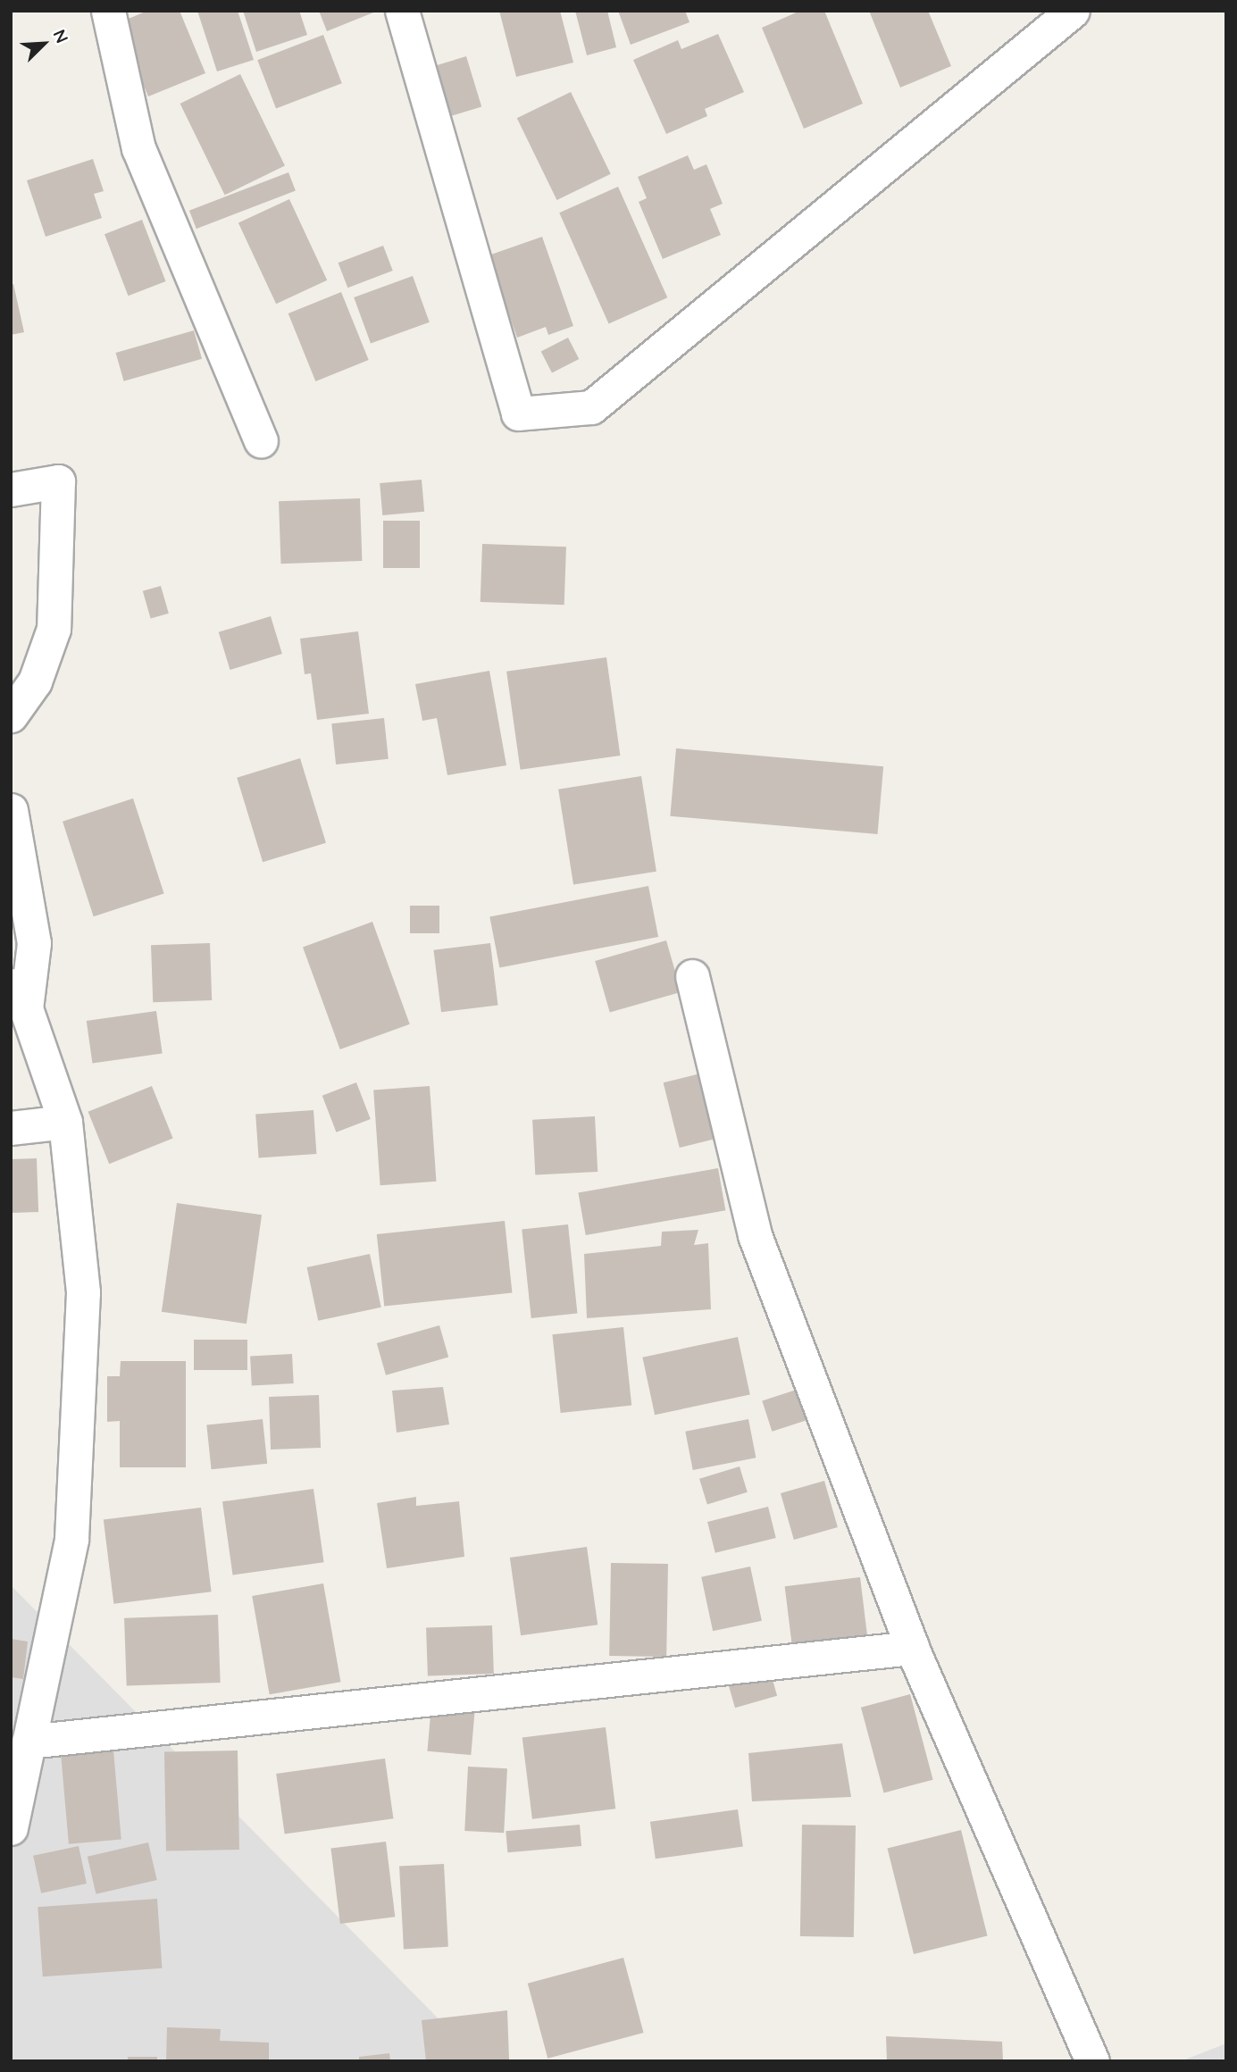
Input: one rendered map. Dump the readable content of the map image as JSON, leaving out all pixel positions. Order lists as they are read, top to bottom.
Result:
{
  "north": "top right"
}
